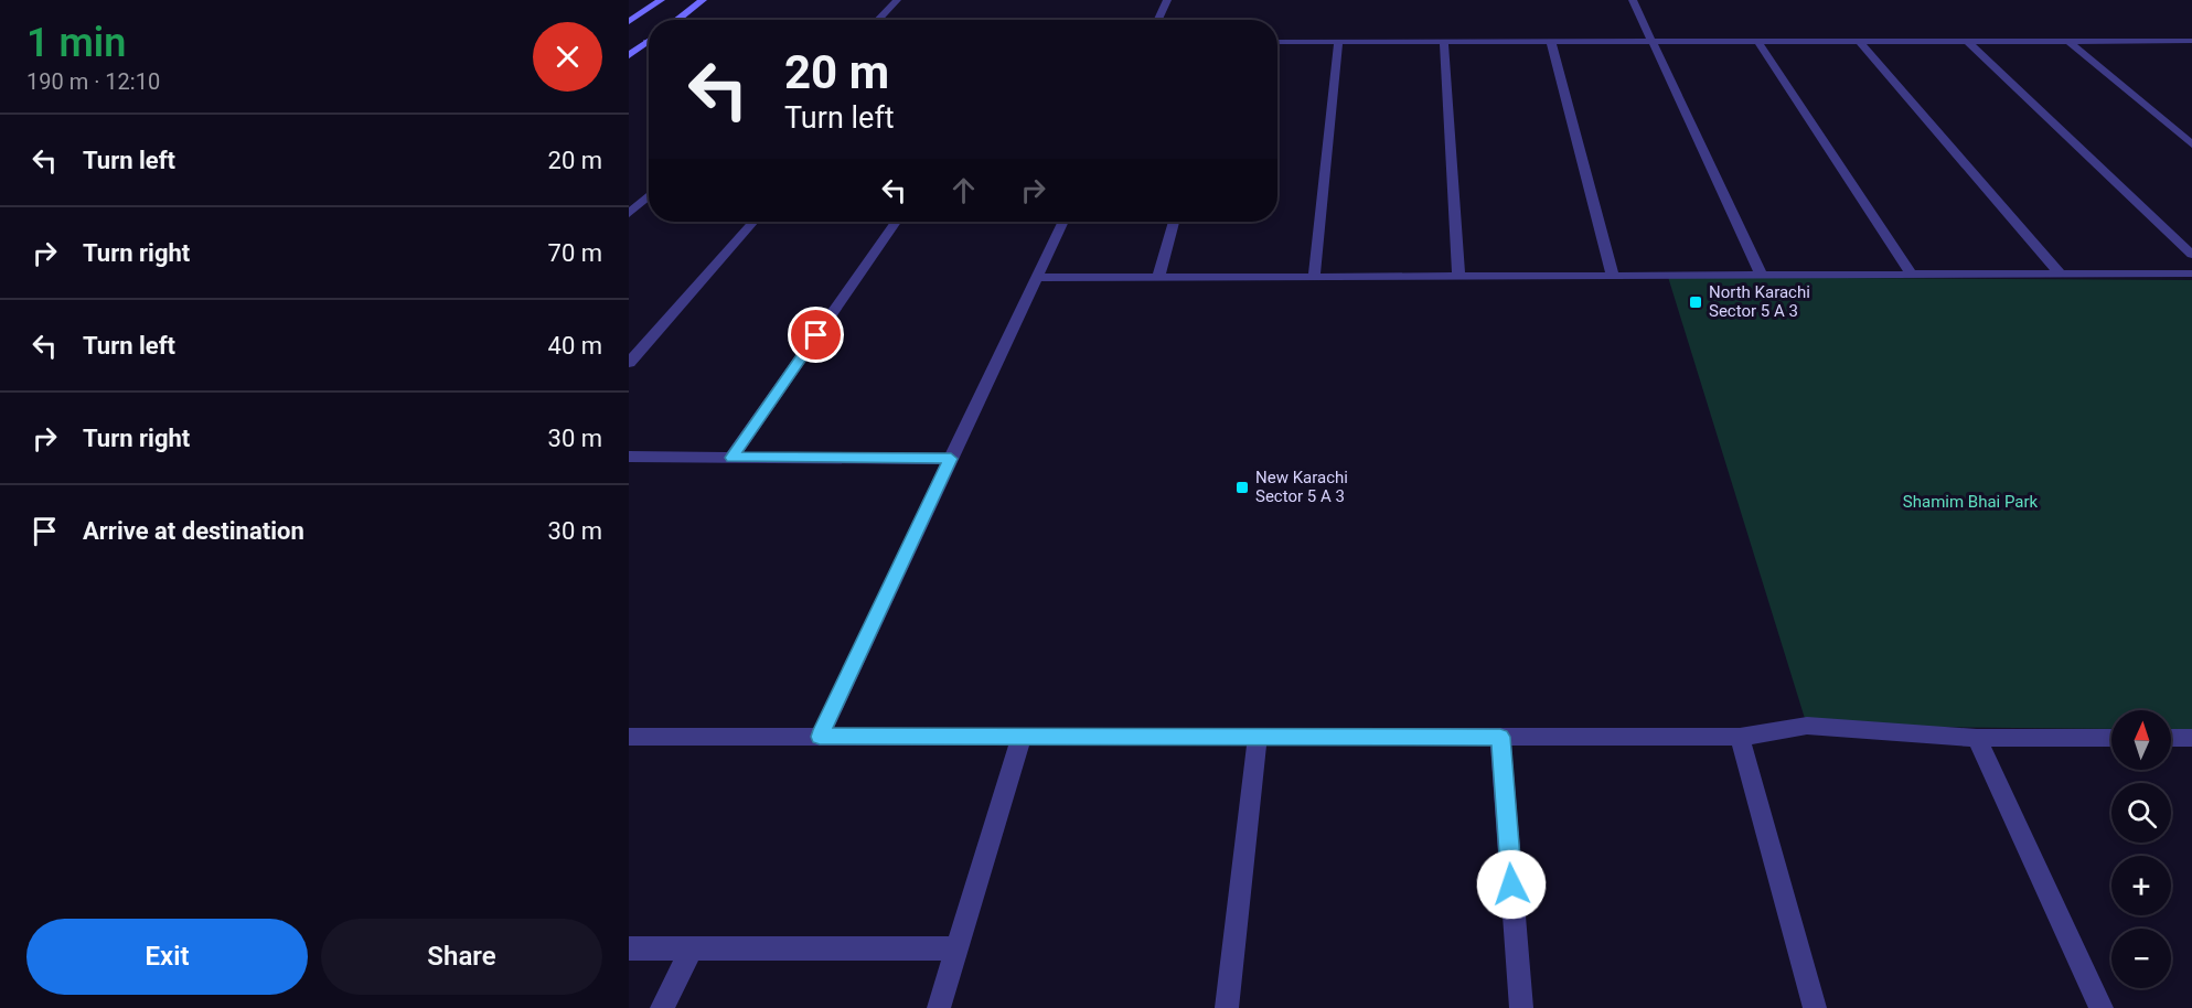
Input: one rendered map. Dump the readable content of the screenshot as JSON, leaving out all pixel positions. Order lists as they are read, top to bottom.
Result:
{
  "parks": ["Shamim Bhai Park"],
  "places": {
    "transit": ["North Karachi Sector 5 A 3", "New Karachi Sector 5 A 3"]
  },
  "north": "top",
  "page": {
    "heading": ["1 min", "190 m · 12:10"],
    "turn": ["20 m", "Turn left"],
    "list": [
      {
        "name": "Turn left",
        "value": "20 m"
      },
      {
        "name": "Turn right",
        "value": "70 m"
      },
      {
        "name": "Turn left",
        "value": "40 m"
      },
      {
        "name": "Turn right",
        "value": "30 m"
      },
      {
        "name": "Arrive at destination",
        "value": "30 m"
      }
    ],
    "map_buttons": ["+", "−"],
    "buttons": ["Exit", "Share"]
  }
}
